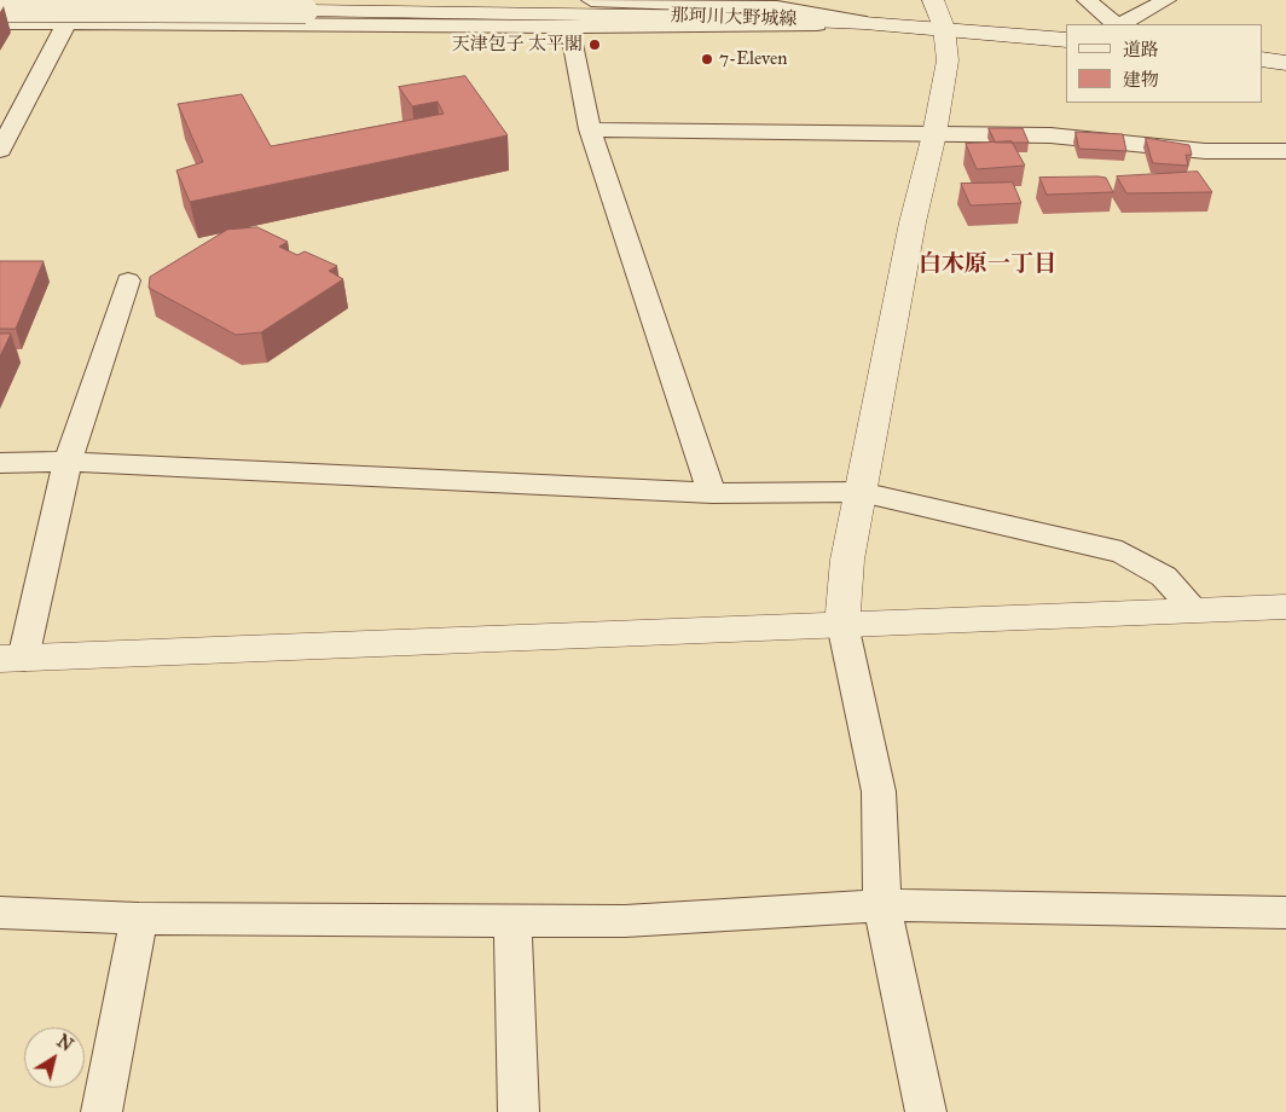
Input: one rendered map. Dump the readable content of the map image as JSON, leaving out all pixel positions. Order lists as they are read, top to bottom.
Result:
{
  "streets": {
    "street": ["那珂川大野城線"]
  },
  "districts": ["白木原一丁目"],
  "places": ["天津包子 太平閣", "7-Eleven"],
  "legend": ["道路", "建物"],
  "north": "top right"
}
